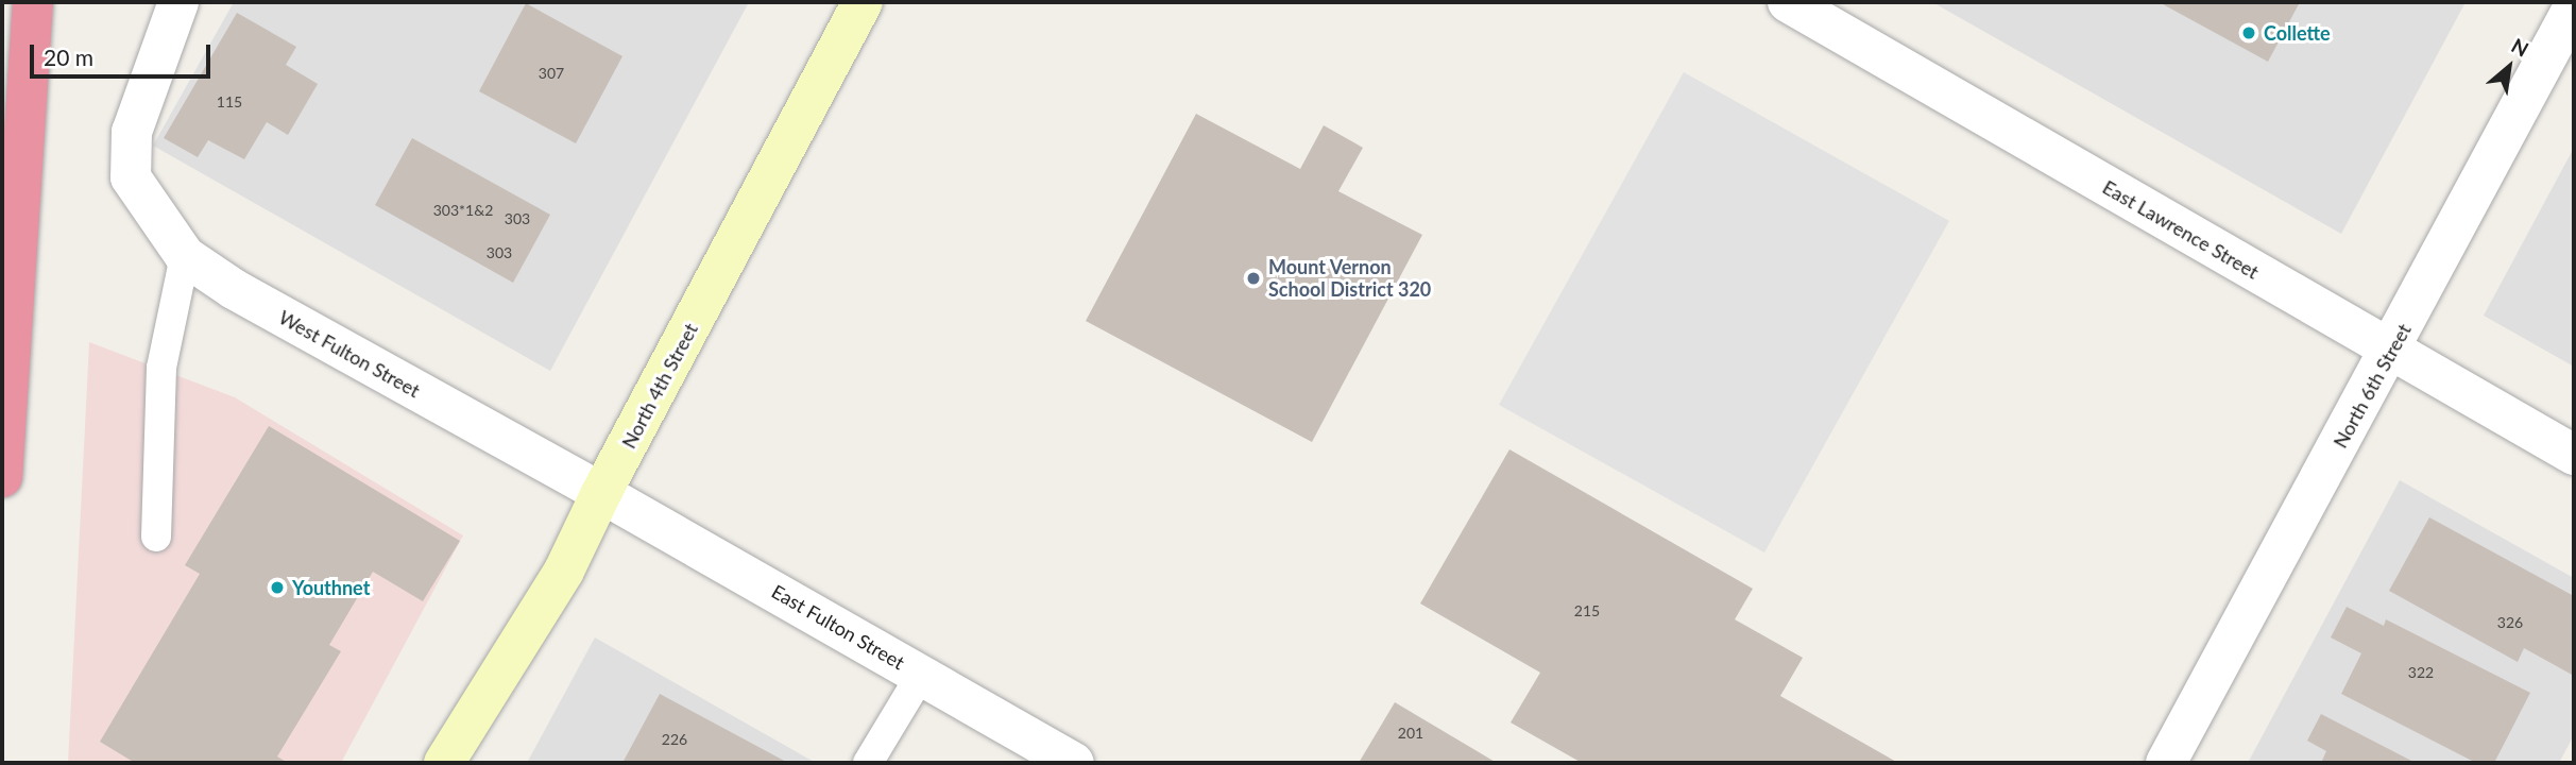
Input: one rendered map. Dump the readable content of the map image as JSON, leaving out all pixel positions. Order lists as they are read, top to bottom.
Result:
{
  "streets": {
    "main road": ["North 4th Street"],
    "street": [
      "East Lawrence Street",
      "West Fulton Street",
      "North 6th Street",
      "East Fulton Street"
    ]
  },
  "crossings": [
    ["East Lawrence Street", "North 6th Street"],
    ["West Fulton Street", "North 4th Street"],
    ["West Fulton Street", "East Fulton Street"],
    ["North 4th Street", "East Fulton Street"]
  ],
  "places": ["Collette", "Mount Vernon School District 320", "Youthnet"],
  "house_numbers": [
    "307",
    "115",
    "303*1&2",
    "303",
    "303",
    "215",
    "326",
    "322",
    "201",
    "226"
  ],
  "scale_bar": "20 m",
  "north": "top right"
}
